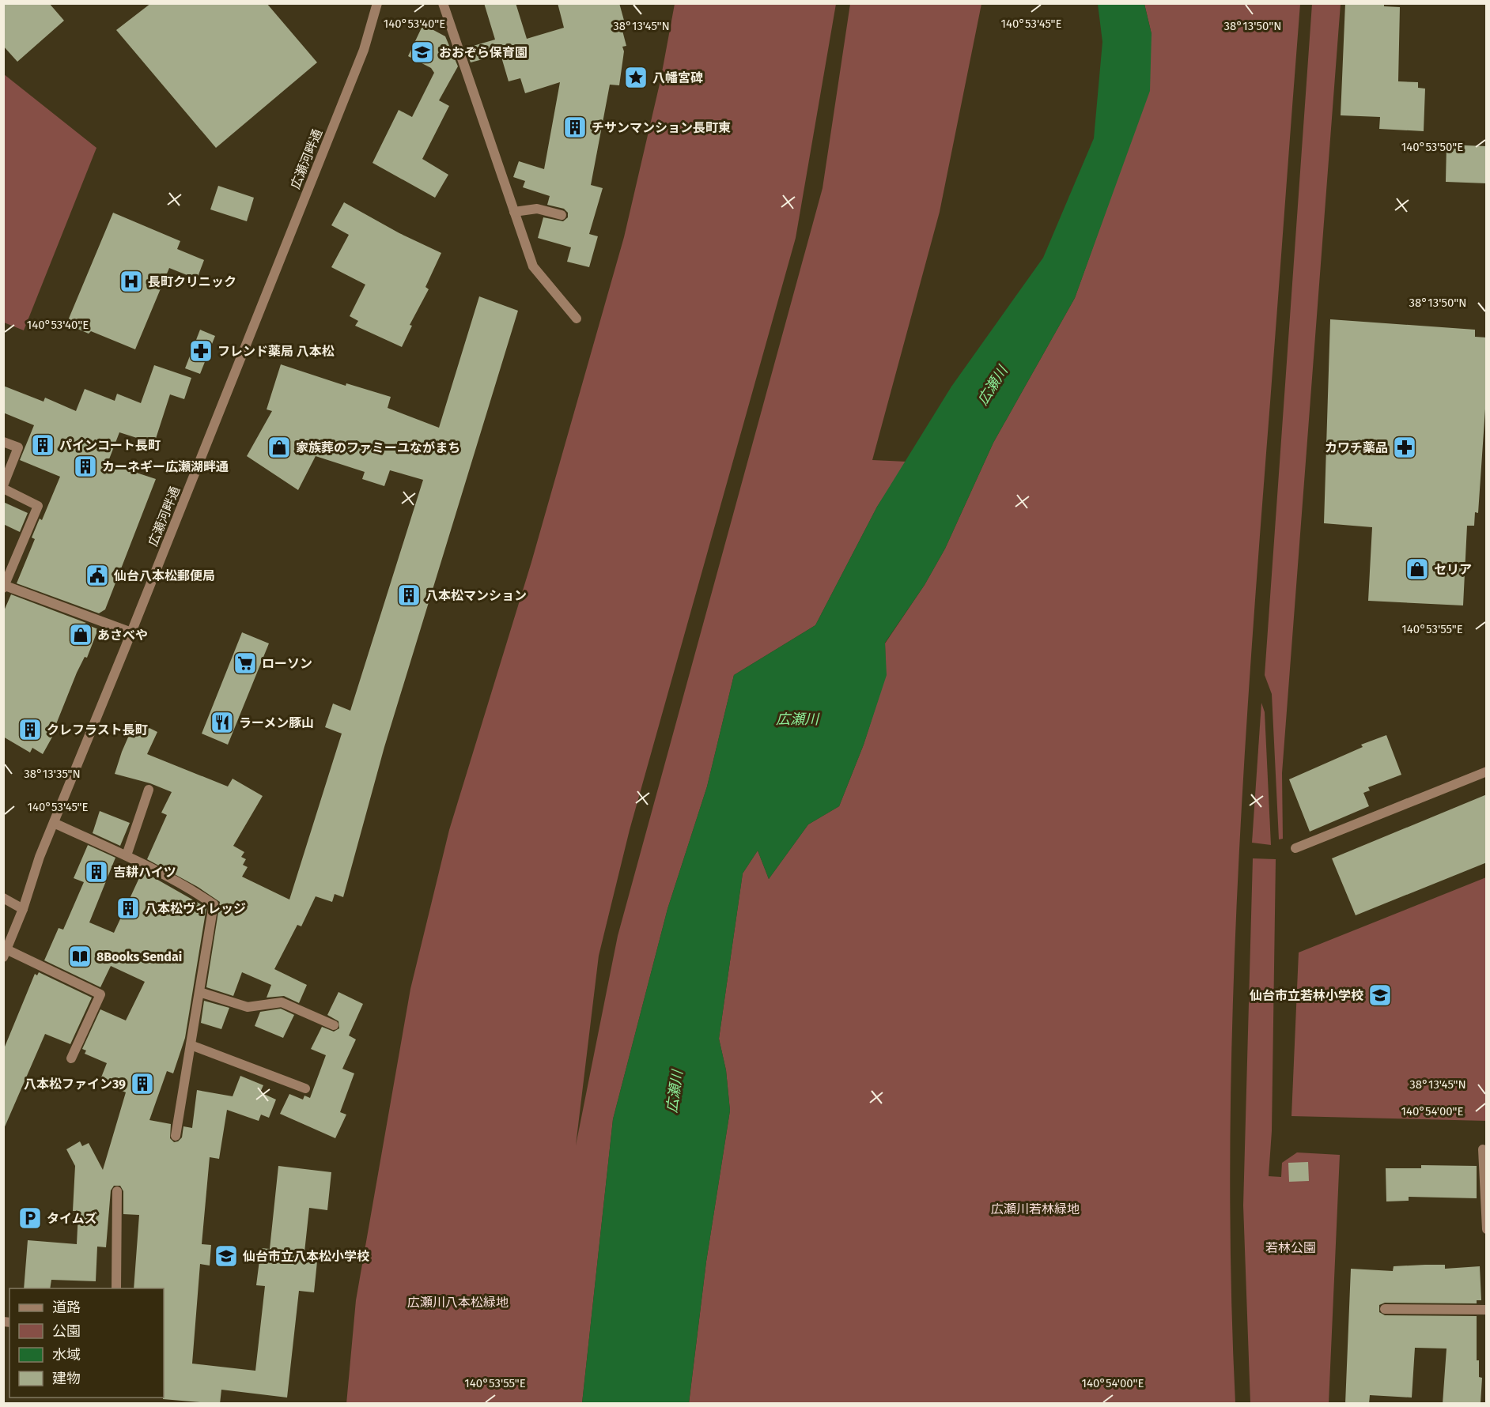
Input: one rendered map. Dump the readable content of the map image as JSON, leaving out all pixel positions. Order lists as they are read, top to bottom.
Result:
{
  "streets": {
    "street": ["広瀬河畔通"]
  },
  "water": ["広瀬川"],
  "parks": ["広瀬川若林緑地", "若林公園", "広瀬川八本松緑地"],
  "places": {
    "school or university": ["おおぞら保育園", "仙台市立若林小学校", "仙台市立八本松小学校"],
    "place": ["八幡宮碑"],
    "building": [
      "チサンマンション長町東",
      "パインコート長町",
      "カーネギー広瀬湖畔通",
      "八本松マンション",
      "クレフラスト長町",
      "吉耕ハイツ",
      "八本松ヴィレッジ",
      "八本松ファイン39"
    ],
    "hospital": ["長町クリニック"],
    "pharmacy": ["フレンド薬局 八本松", "カワチ薬品"],
    "shop": ["家族葬のファミーユながまち", "セリア", "あさべや"],
    "public building": ["仙台八本松郵便局"],
    "supermarket": ["ローソン"],
    "restaurant": ["ラーメン豚山"],
    "library": ["8Books Sendai"],
    "parking": ["タイムズ"]
  },
  "legend": [
    "道路",
    "公園",
    "水域",
    "建物"
  ],
  "coordinates": [
    "140°53'40\"E",
    "140°53'45\"E",
    "38°13'45\"N",
    "38°13'50\"N",
    "140°53'50\"E",
    "140°53'55\"E",
    "38°13'35\"N",
    "140°54'00\"E"
  ]
}
